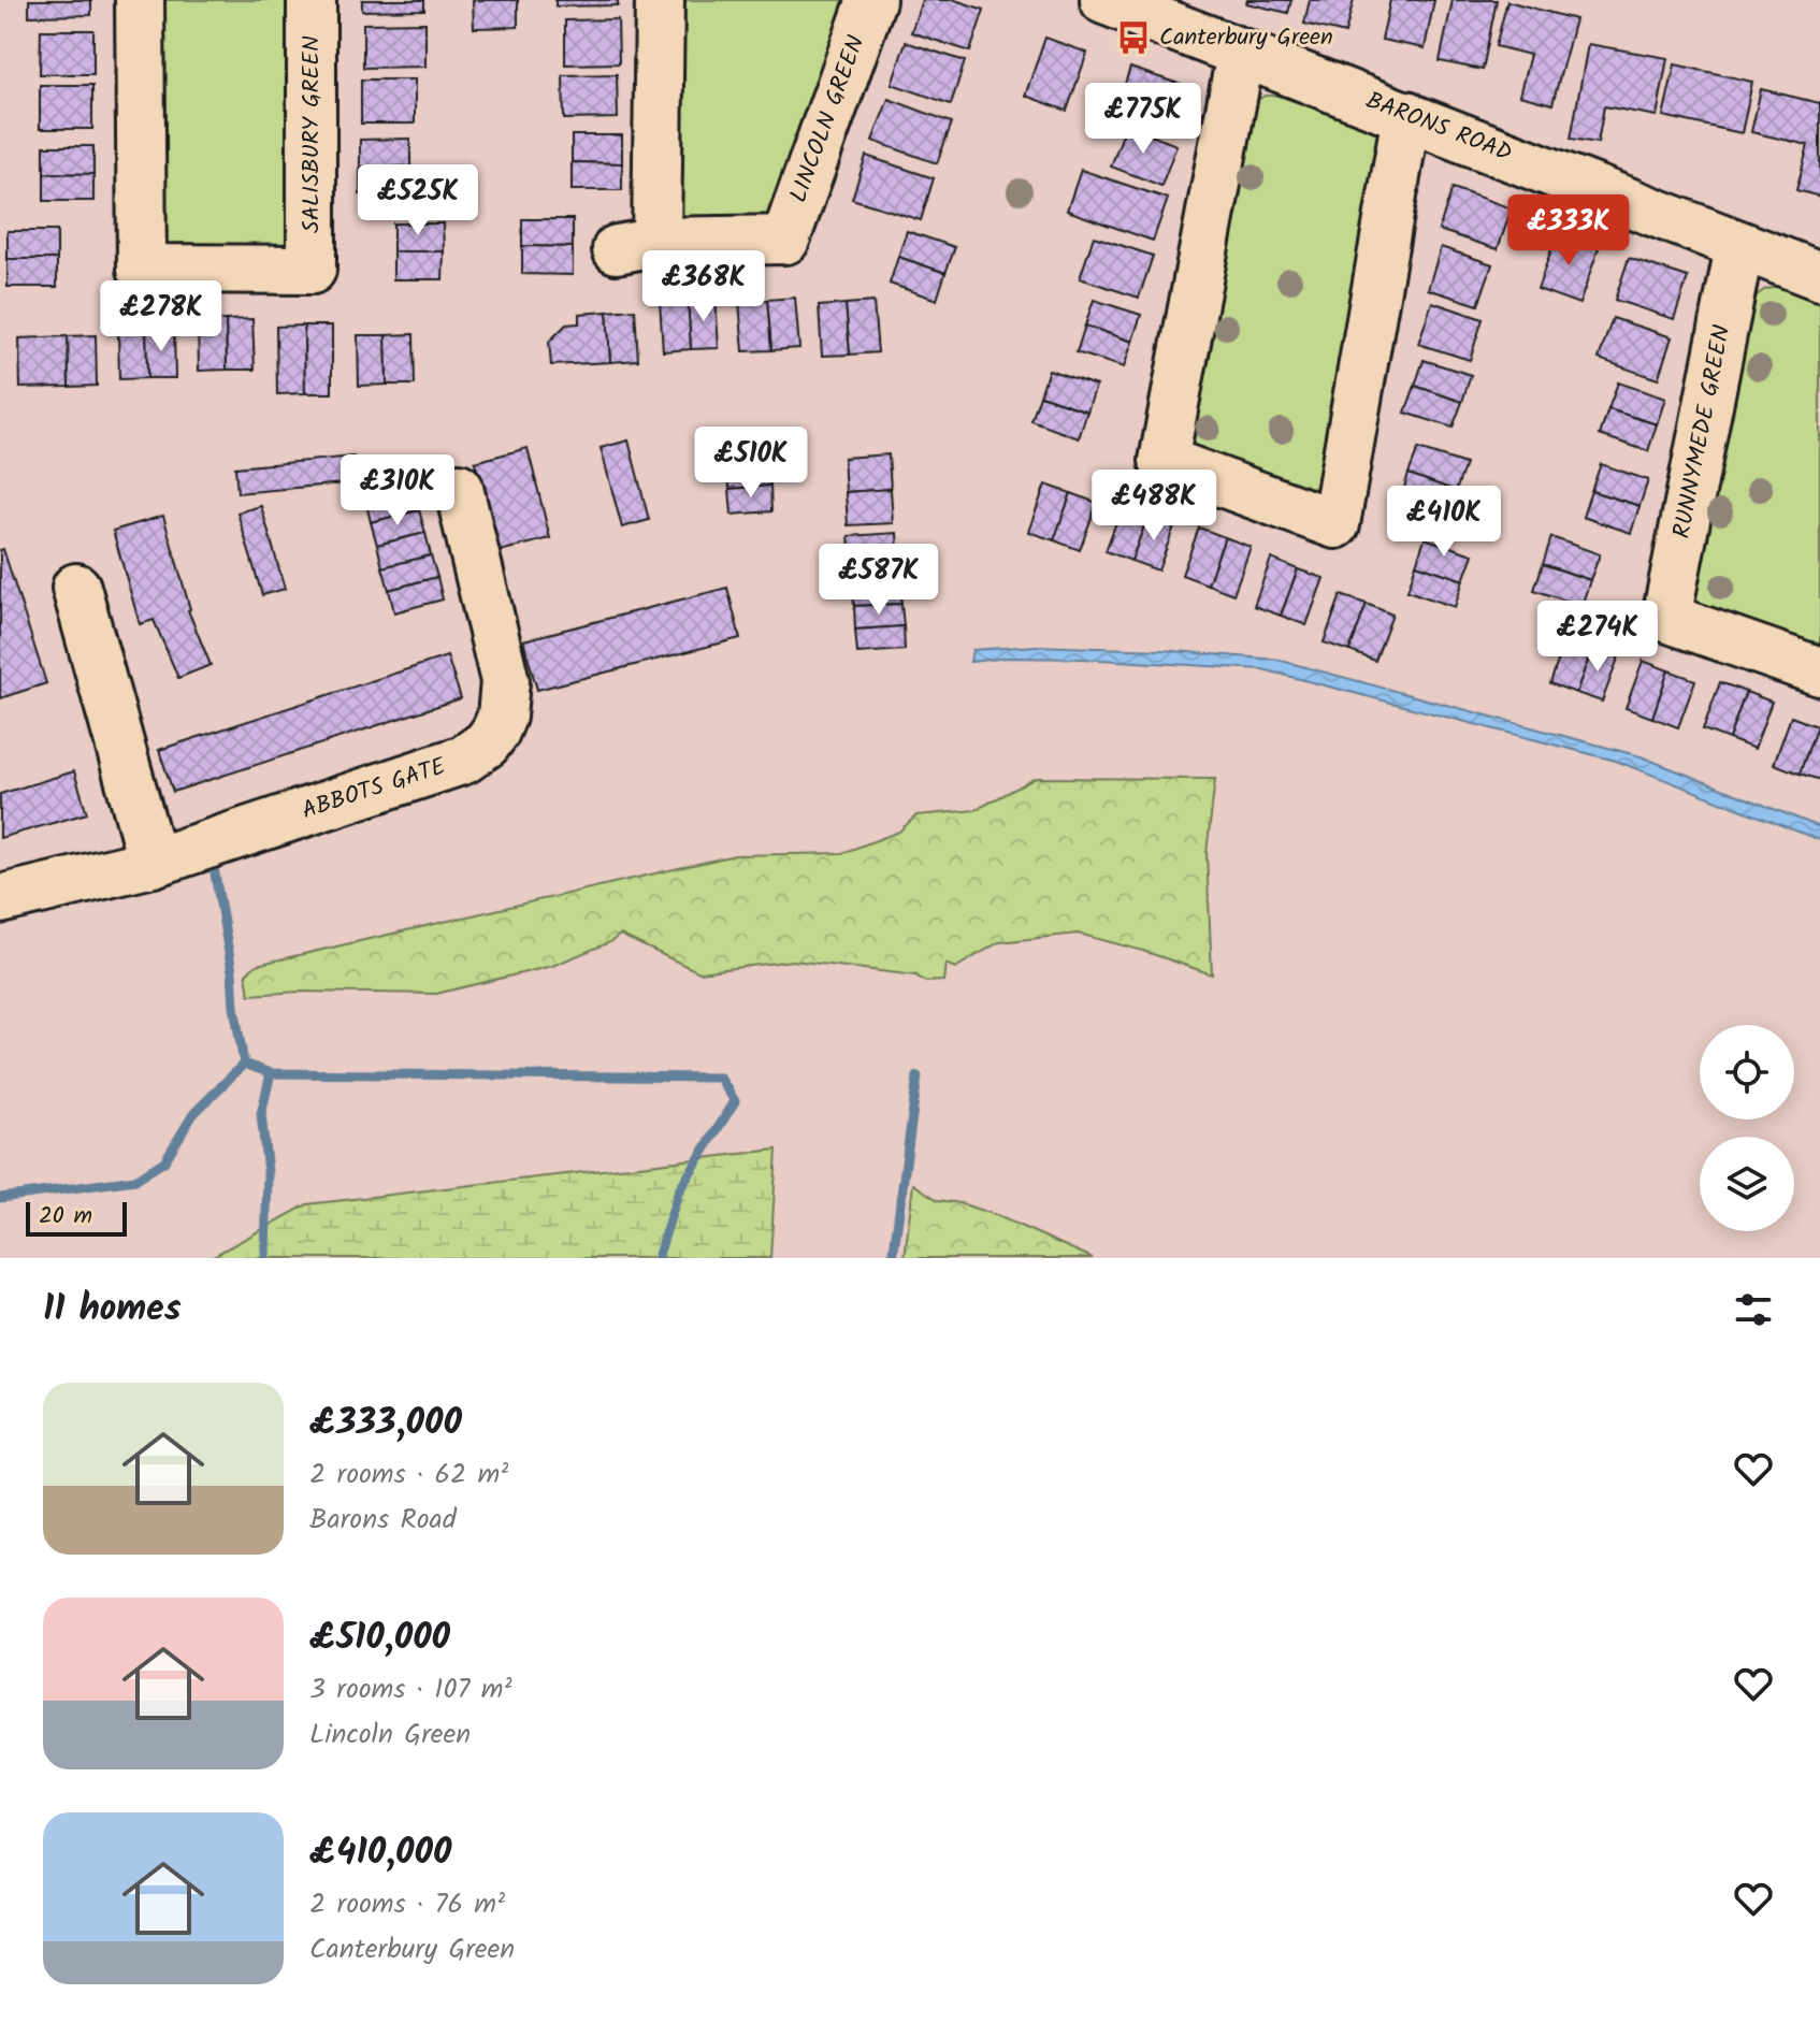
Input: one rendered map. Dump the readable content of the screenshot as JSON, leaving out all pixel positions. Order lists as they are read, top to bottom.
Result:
{
  "streets": {
    "street": [
      "LINCOLN GREEN",
      "BARONS ROAD",
      "SALISBURY GREEN",
      "RUNNYMEDE GREEN",
      "ABBOTS GATE"
    ]
  },
  "crossings": [
    ["BARONS ROAD", "RUNNYMEDE GREEN"]
  ],
  "places": {
    "bus stop": ["Canterbury Green"]
  },
  "scale_bar": "20 m",
  "page": {
    "price": [
      "£775K",
      "£525K",
      "£333K",
      "£368K",
      "£278K",
      "£510K",
      "£310K",
      "£488K",
      "£410K",
      "£587K",
      "£274K"
    ],
    "scale": "20 m",
    "heading": "11 homes",
    "list": [
      {
        "name": "£333,000",
        "note": "2 rooms · 62 m² · Barons Road"
      },
      {
        "name": "£510,000",
        "note": "3 rooms · 107 m² · Lincoln Green"
      },
      {
        "name": "£410,000",
        "note": "2 rooms · 76 m² · Canterbury Green"
      }
    ]
  }
}
